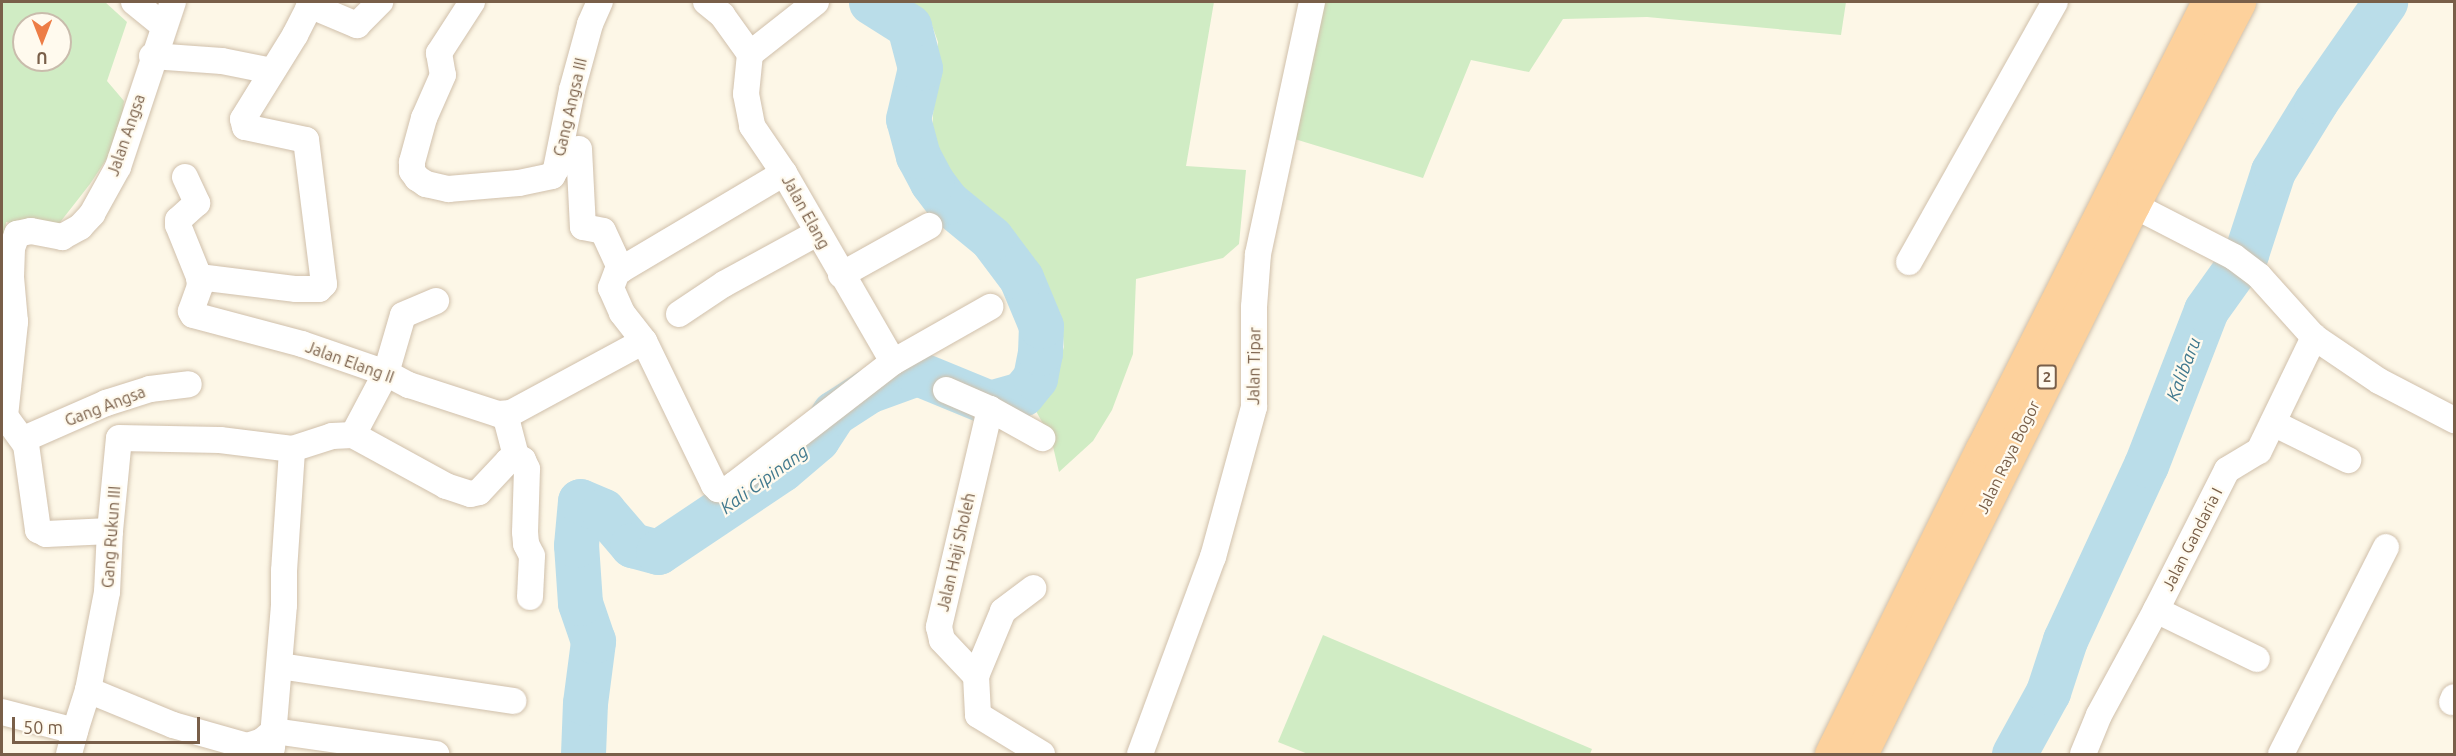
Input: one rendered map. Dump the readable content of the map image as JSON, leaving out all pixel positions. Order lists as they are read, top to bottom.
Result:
{
  "streets": {
    "highway": ["2", "Jalan Raya Bogor"],
    "street": [
      "Gang Angsa III",
      "Jalan Angsa",
      "Jalan Elang",
      "Jalan Elang II",
      "Jalan Tipar",
      "Gang Angsa",
      "Gang Rukun III",
      "Jalan Gandaria I",
      "Jalan Haji Sholeh"
    ]
  },
  "crossings": [
    ["Jalan Angsa", "Gang Angsa"]
  ],
  "water": ["Kalibaru", "Kali Cipinang"],
  "scale_bar": "50 m",
  "north": "bottom"
}
